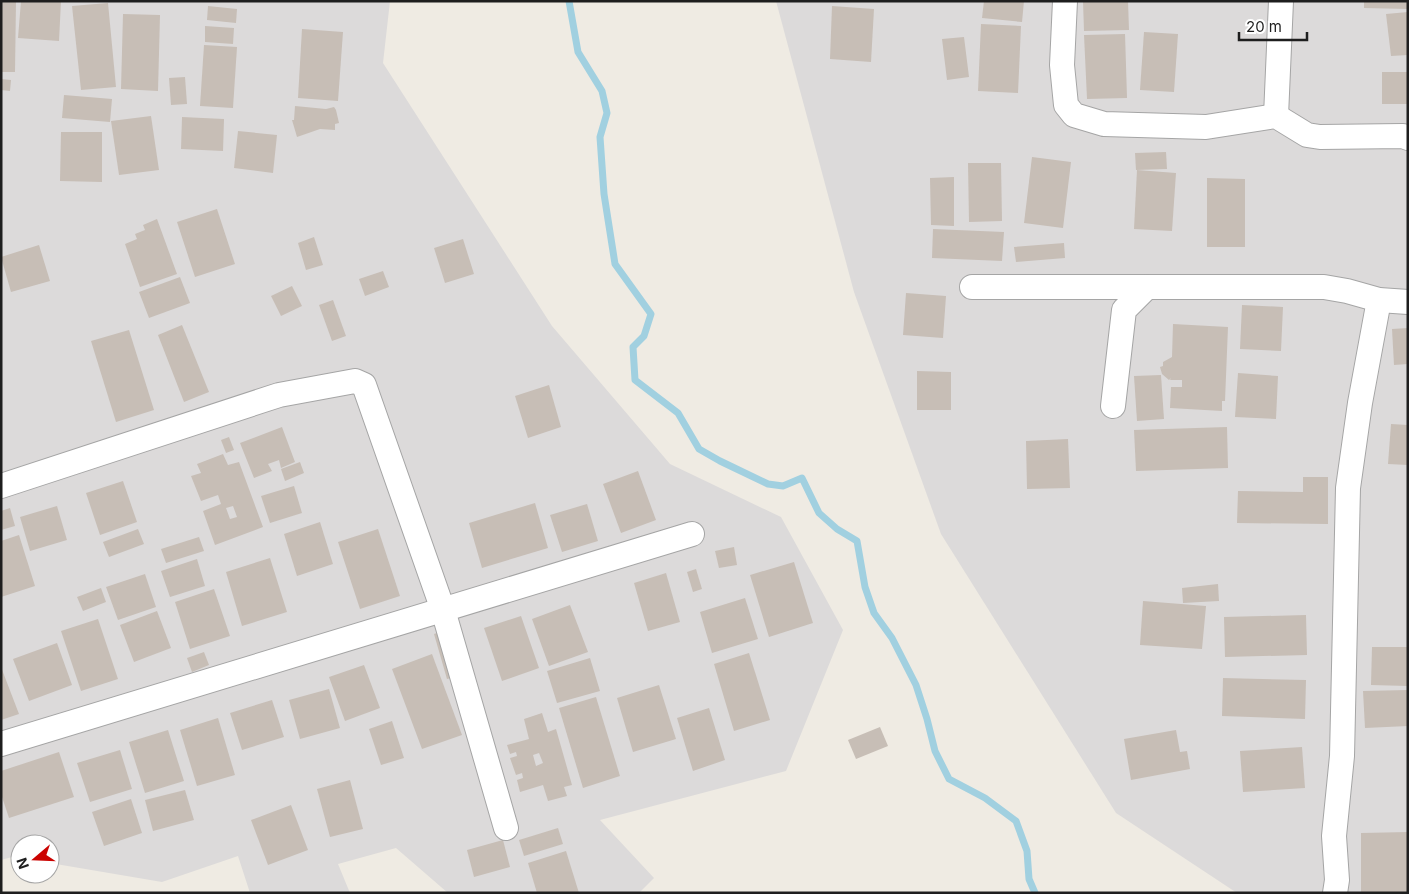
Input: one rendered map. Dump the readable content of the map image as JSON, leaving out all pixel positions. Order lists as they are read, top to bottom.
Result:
{
  "scale_bar": "20 m",
  "north": "left"
}
